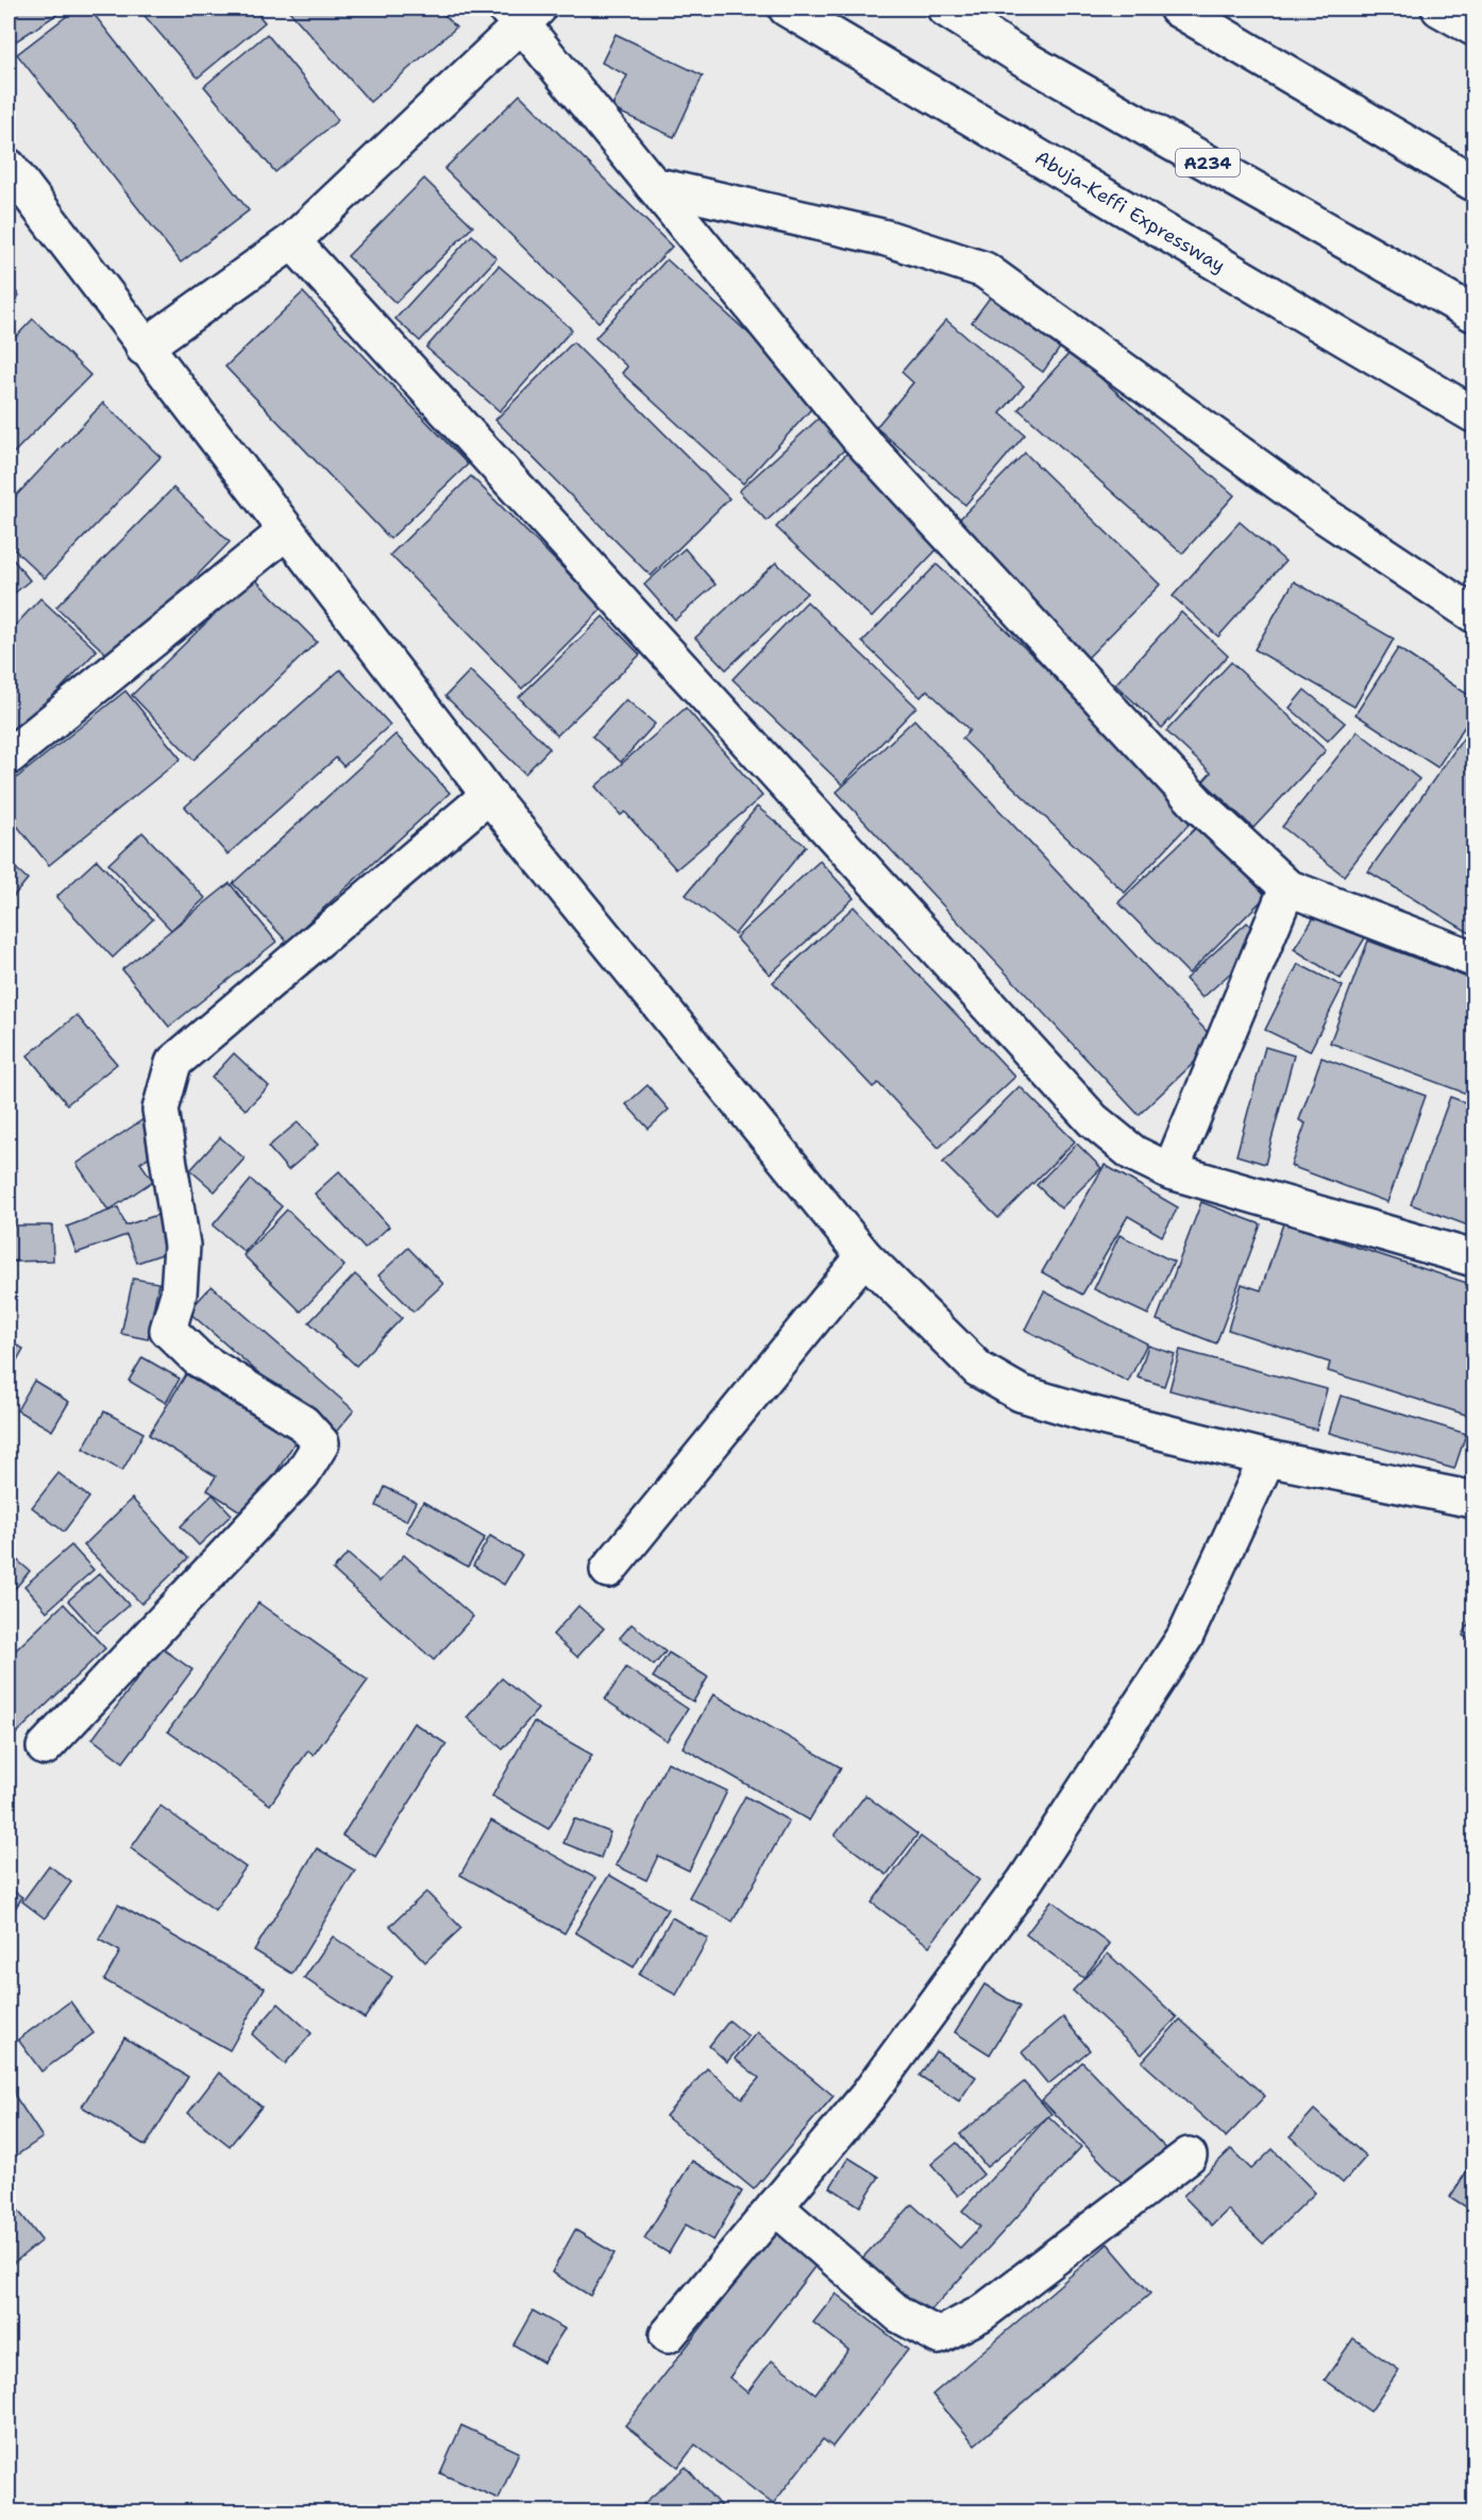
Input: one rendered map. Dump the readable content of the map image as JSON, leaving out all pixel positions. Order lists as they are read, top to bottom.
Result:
{
  "streets": {
    "main road": ["A234", "Abuja-Keffi Expressway"]
  }
}
